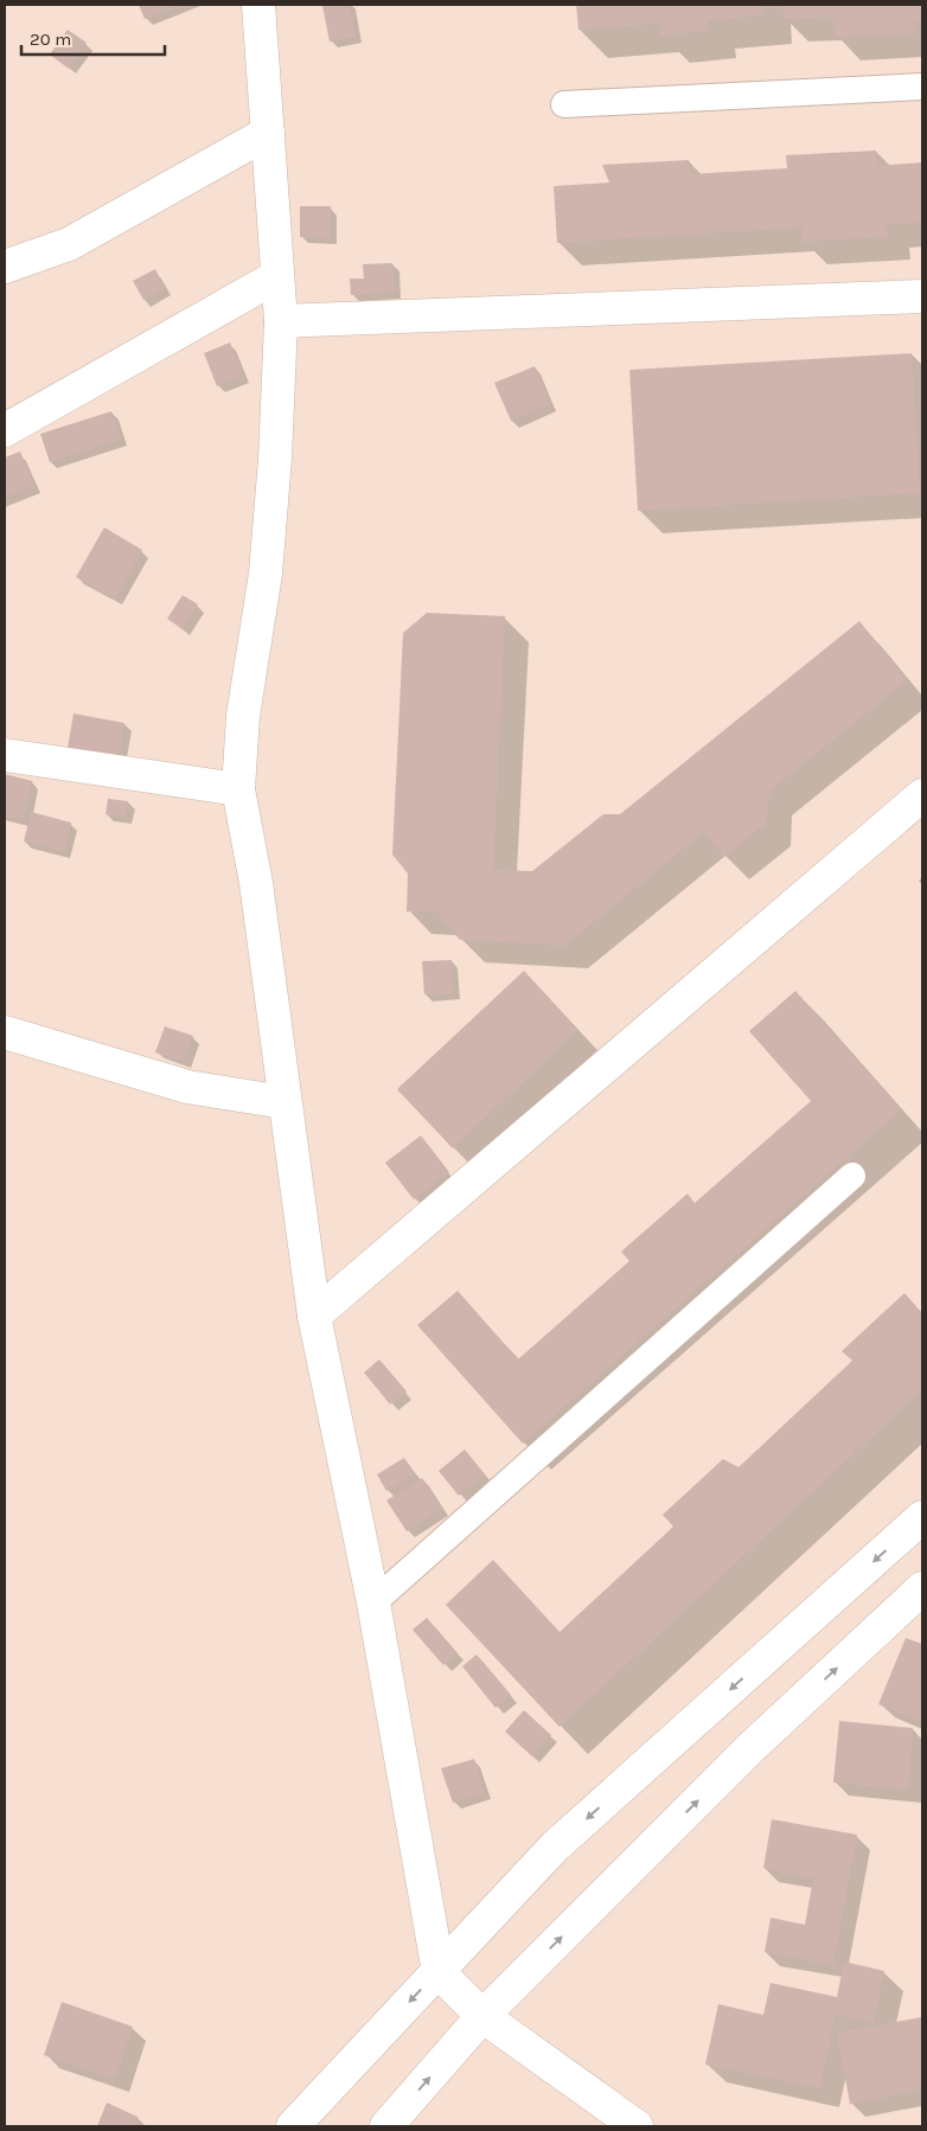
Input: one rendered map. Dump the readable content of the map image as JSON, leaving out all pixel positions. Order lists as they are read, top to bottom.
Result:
{
  "scale_bar": "20 m"
}
